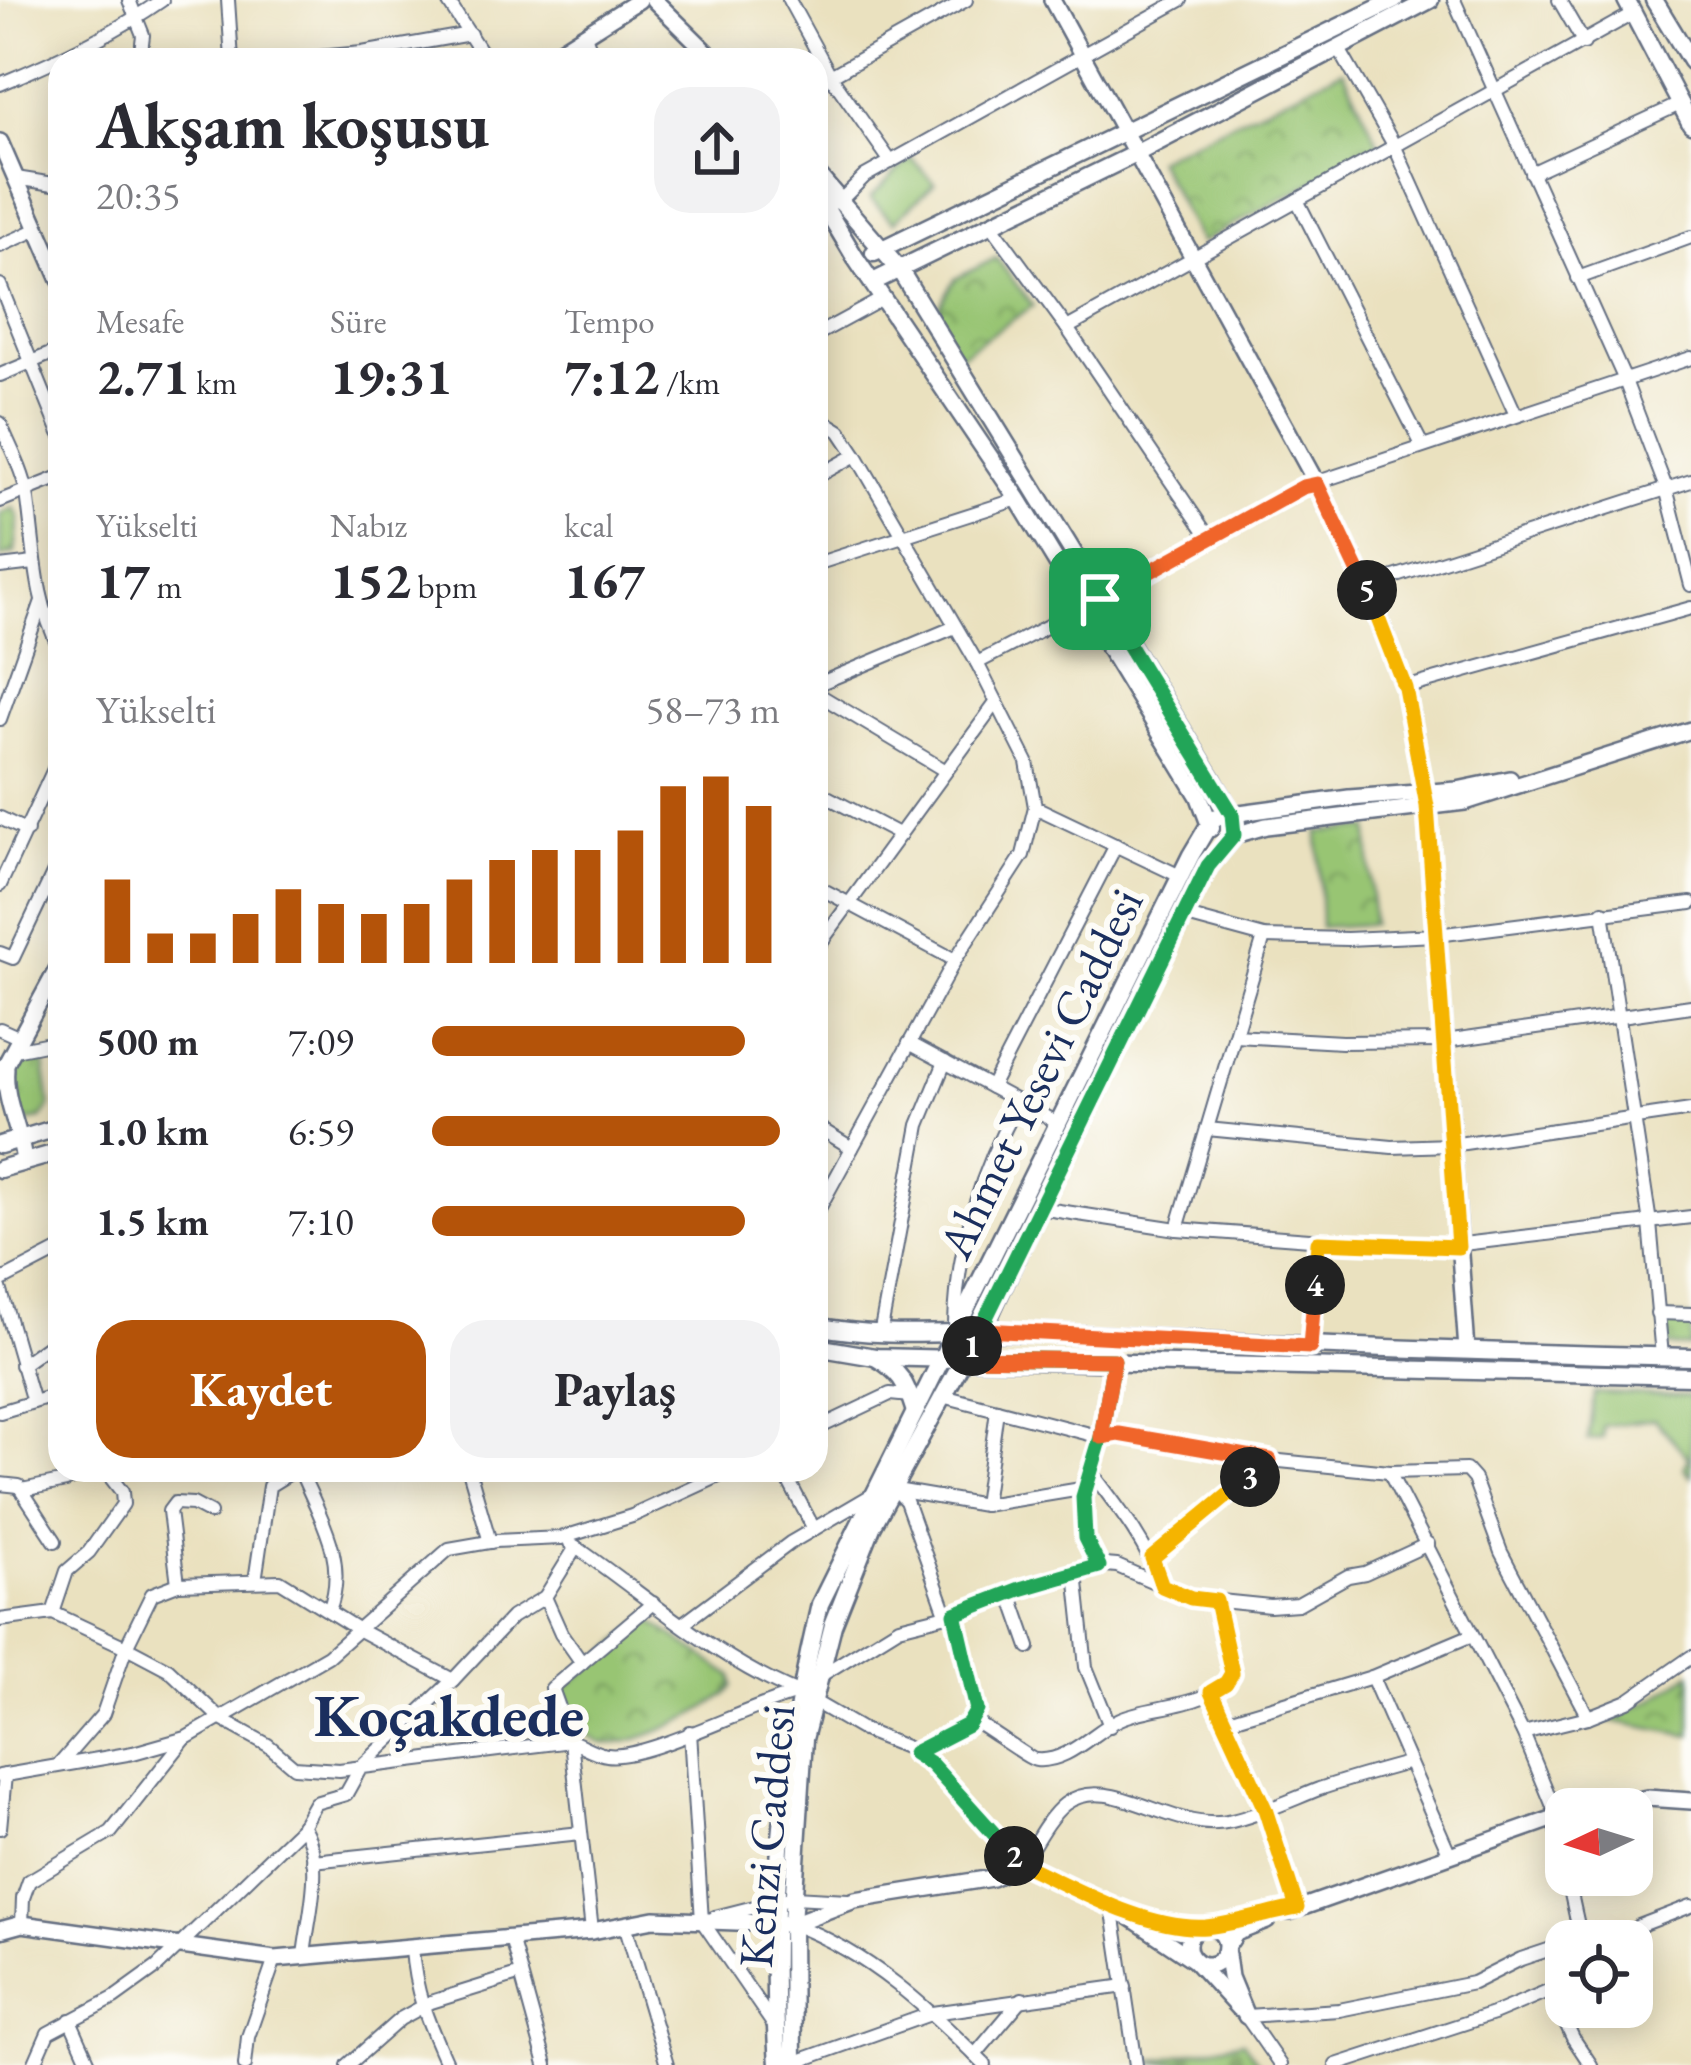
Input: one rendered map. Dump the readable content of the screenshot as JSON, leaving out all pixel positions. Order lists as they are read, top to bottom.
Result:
{
  "streets": {
    "main road": ["Ahmet Yesevi Caddesi", "Kenzi Caddesi"]
  },
  "crossings": [
    ["Ahmet Yesevi Caddesi", "Kenzi Caddesi"]
  ],
  "districts": ["Koçakdede"],
  "north": "left",
  "page": {
    "heading": ["Akşam koşusu", "20:35"],
    "stats": [
      ["Mesafe", "2.71 km"],
      ["Süre", "19:31"],
      ["Tempo", "7:12 /km"],
      ["Yükselti", "17 m"],
      ["Nabız", "152 bpm"],
      ["kcal", "167"]
    ],
    "pins": [
      "5",
      "4",
      "1",
      "3",
      "2"
    ],
    "chart": ["Yükselti", "58–73 m"],
    "list": [
      {
        "name": "500 m",
        "note": "7:09"
      },
      {
        "name": "1.0 km",
        "note": "6:59"
      },
      {
        "name": "1.5 km",
        "note": "7:10"
      }
    ],
    "buttons": ["Kaydet", "Paylaş"]
  }
}
